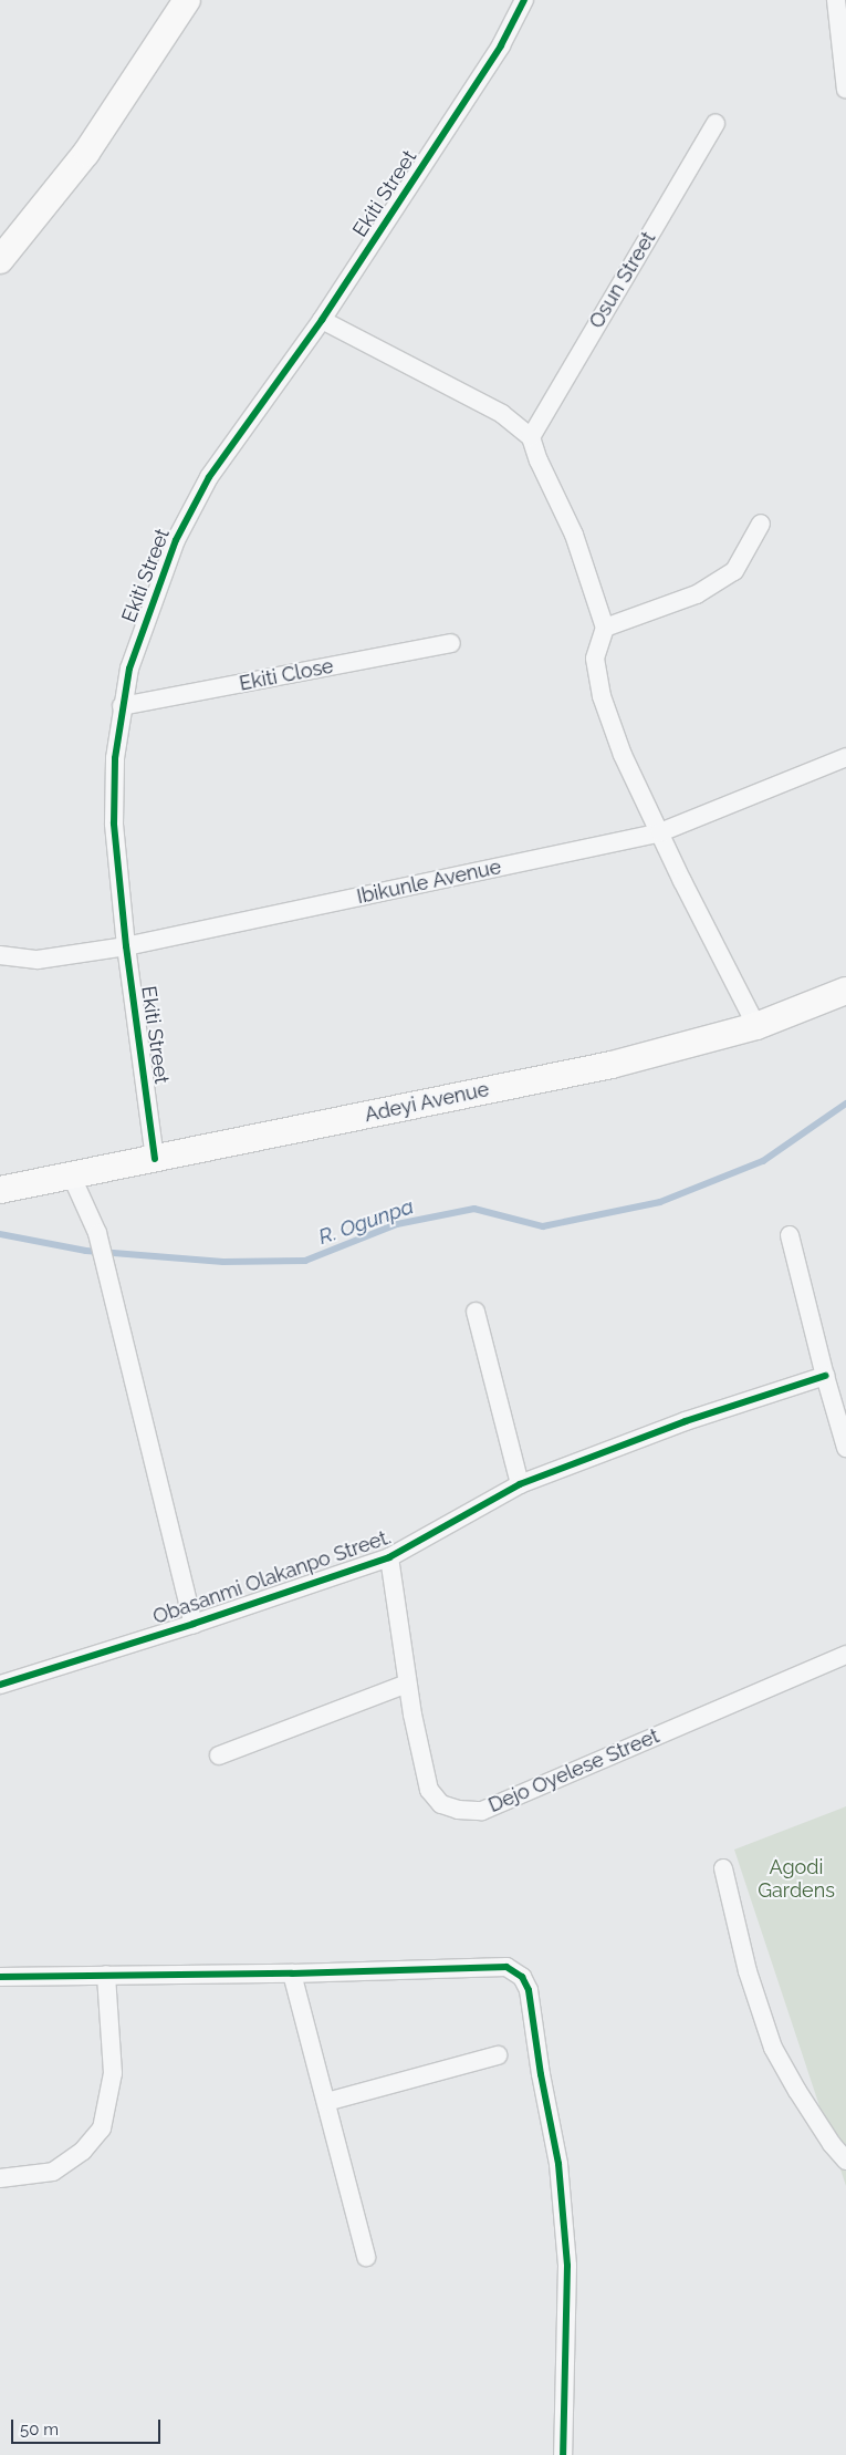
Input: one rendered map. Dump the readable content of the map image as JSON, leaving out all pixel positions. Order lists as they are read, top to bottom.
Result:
{
  "streets": {
    "street": [
      "Ekiti Street",
      "Osun Street",
      "Ekiti Close",
      "Ibikunle Avenue",
      "Adeyi Avenue",
      "Obasanmi Olakanpo Street.",
      "Dejo Oyelese Street"
    ]
  },
  "crossings": [
    ["Ekiti Street", "Ekiti Close"],
    ["Ekiti Street", "Ibikunle Avenue"],
    ["Ekiti Street", "Adeyi Avenue"],
    ["Obasanmi Olakanpo Street.", "Dejo Oyelese Street"]
  ],
  "water": ["R. Ogunpa"],
  "parks": ["Agodi Gardens"],
  "scale_bar": "50 m"
}
